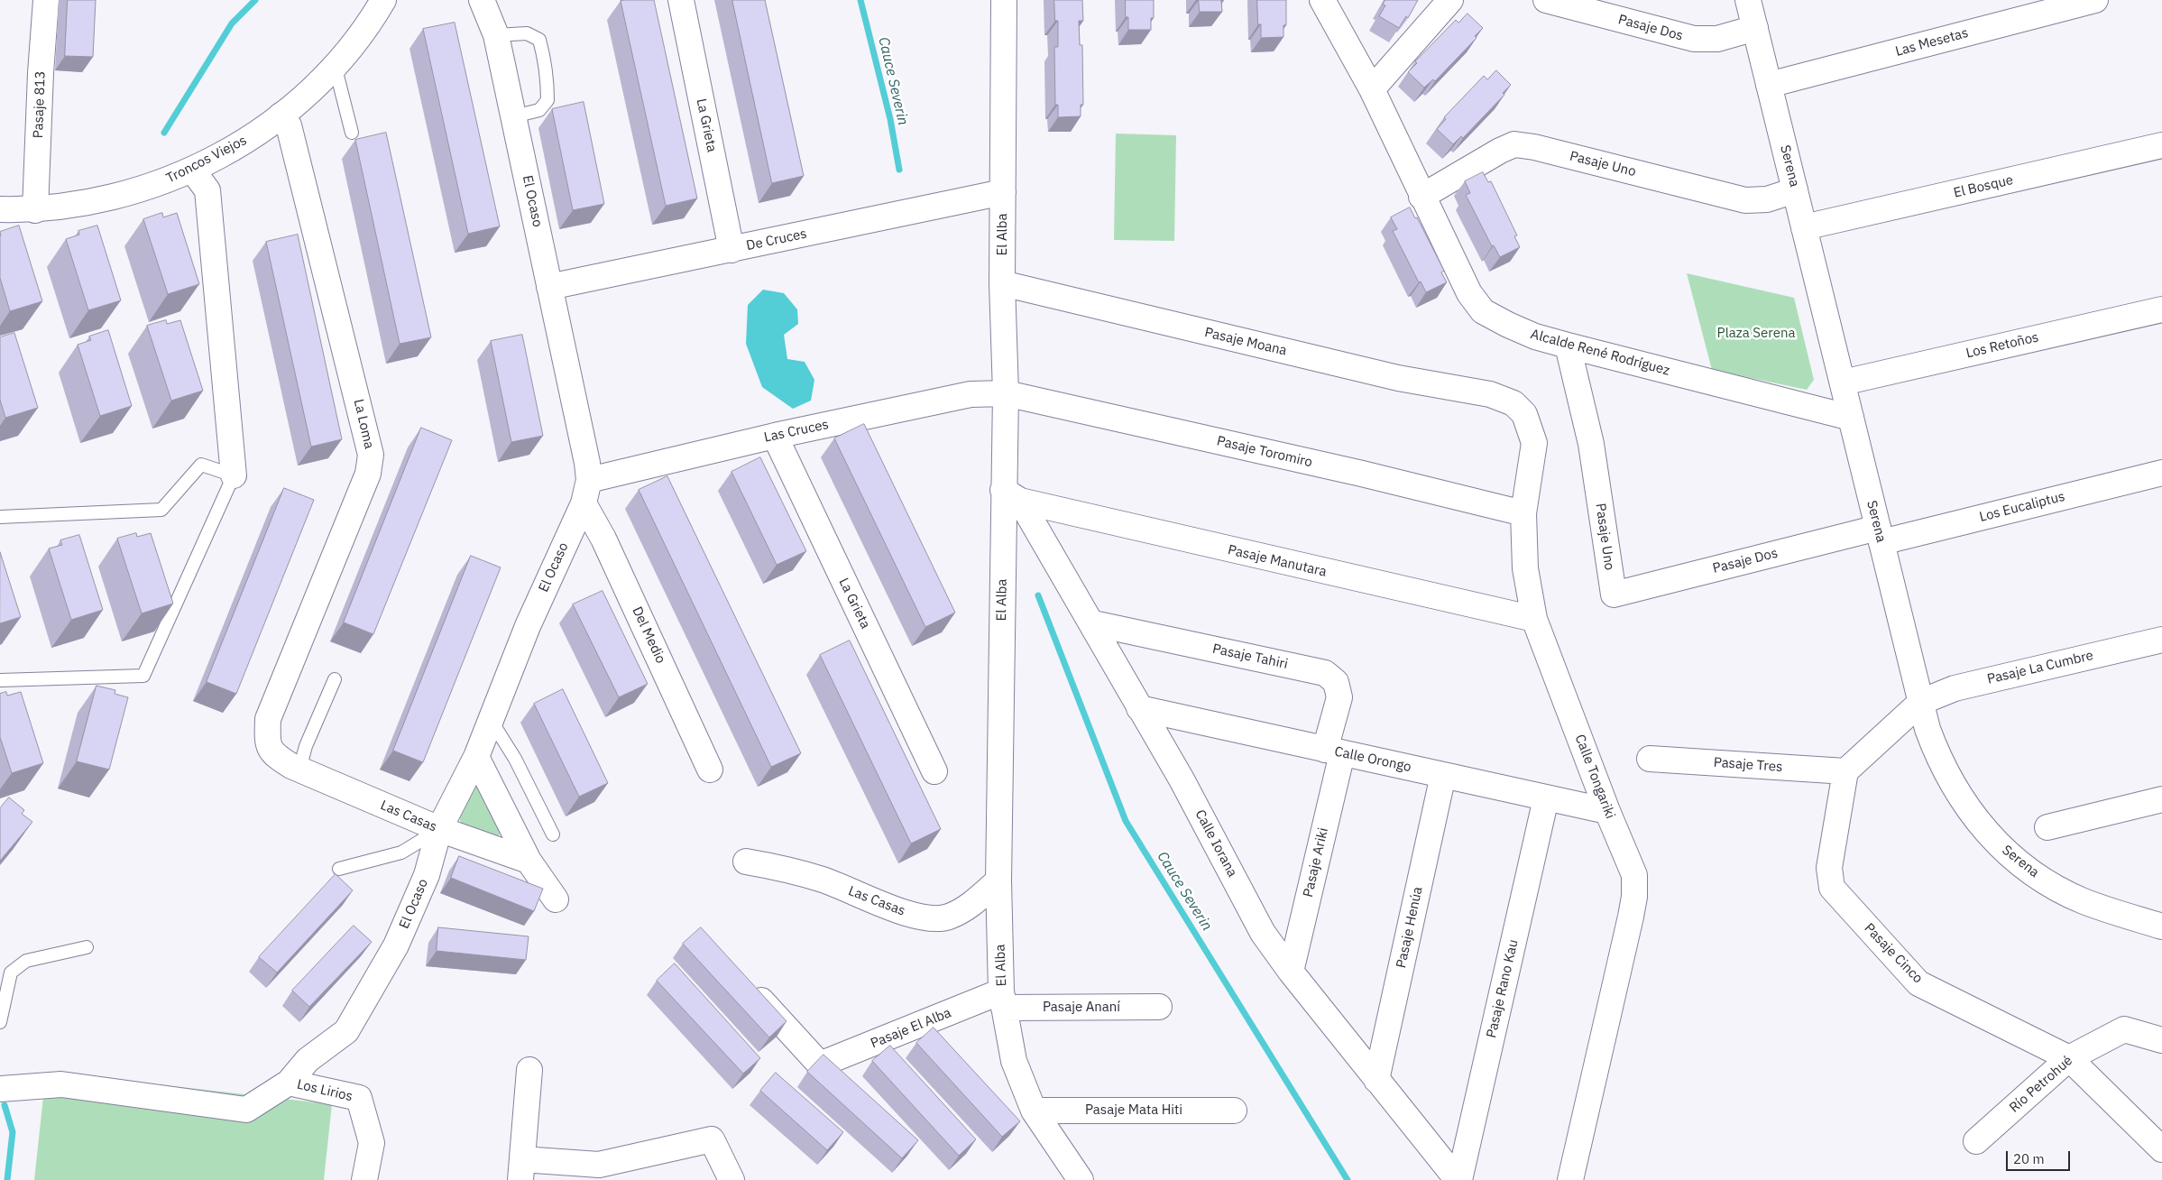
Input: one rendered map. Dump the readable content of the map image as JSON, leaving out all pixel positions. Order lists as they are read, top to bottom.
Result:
{
  "streets": {
    "street": [
      "Pasaje Dos",
      "Las Mesetas",
      "Pasaje 813",
      "La Grieta",
      "Troncos Viejos",
      "Pasaje Uno",
      "Serena",
      "El Bosque",
      "El Ocaso",
      "El Alba",
      "De Cruces",
      "Pasaje Moana",
      "Los Retoños",
      "Alcalde René Rodríguez",
      "La Loma",
      "Las Cruces",
      "Pasaje Toromiro",
      "Los Eucaliptus",
      "Pasaje Manutara",
      "Del Medio",
      "Pasaje Tahiri",
      "Pasaje La Cumbre",
      "Calle Orongo",
      "Pasaje Tres",
      "Calle Tongariki",
      "Las Casas",
      "Calle Iorana",
      "Pasaje Ariki",
      "Pasaje Henúa",
      "Pasaje Cinco",
      "Pasaje Rano Kau",
      "Pasaje Ananí",
      "Pasaje El Alba",
      "Río Petrohué",
      "Los Lirios",
      "Pasaje Mata Hiti"
    ]
  },
  "crossings": [
    ["Pasaje Dos", "Pasaje Uno"],
    ["Pasaje Dos", "Serena"],
    ["Pasaje Dos", "Los Eucaliptus"],
    ["Las Mesetas", "Serena"],
    ["Pasaje 813", "Troncos Viejos"],
    ["La Grieta", "De Cruces"],
    ["La Grieta", "Las Cruces"],
    ["Troncos Viejos", "La Loma"],
    ["Pasaje Uno", "Serena"],
    ["Pasaje Uno", "Alcalde René Rodríguez"],
    ["Serena", "El Bosque"],
    ["Serena", "Los Retoños"],
    ["Serena", "Alcalde René Rodríguez"],
    ["Serena", "Los Eucaliptus"],
    ["Serena", "Pasaje La Cumbre"],
    ["El Ocaso", "De Cruces"],
    ["El Ocaso", "Las Cruces"],
    ["El Ocaso", "Del Medio"],
    ["El Ocaso", "Las Casas"],
    ["El Ocaso", "Los Lirios"],
    ["El Alba", "De Cruces"],
    ["El Alba", "Pasaje Moana"],
    ["El Alba", "Las Cruces"],
    ["El Alba", "Pasaje Toromiro"],
    ["El Alba", "Pasaje Manutara"],
    ["El Alba", "Las Casas"],
    ["El Alba", "Calle Iorana"],
    ["El Alba", "Pasaje Ananí"],
    ["El Alba", "Pasaje El Alba"],
    ["El Alba", "Pasaje Mata Hiti"],
    ["Pasaje Moana", "Calle Tongariki"],
    ["La Loma", "Las Casas"],
    ["Las Cruces", "Pasaje Toromiro"],
    ["Las Cruces", "Del Medio"],
    ["Pasaje Toromiro", "Calle Tongariki"],
    ["Pasaje Manutara", "Calle Tongariki"],
    ["Pasaje Manutara", "Calle Iorana"],
    ["Pasaje Tahiri", "Calle Orongo"],
    ["Pasaje Tahiri", "Calle Iorana"],
    ["Pasaje Tahiri", "Pasaje Ariki"],
    ["Calle Orongo", "Calle Tongariki"],
    ["Calle Orongo", "Calle Iorana"],
    ["Calle Orongo", "Pasaje Ariki"],
    ["Calle Orongo", "Pasaje Henúa"],
    ["Calle Orongo", "Pasaje Rano Kau"],
    ["Pasaje Tres", "Pasaje Cinco"],
    ["Calle Iorana", "Pasaje Ariki"],
    ["Calle Iorana", "Pasaje Henúa"],
    ["Calle Iorana", "Pasaje Rano Kau"],
    ["Pasaje Cinco", "Río Petrohué"],
    ["Pasaje Ananí", "Pasaje El Alba"]
  ],
  "water": ["Cauce Severin"],
  "parks": ["Plaza Serena"],
  "scale_bar": "20 m"
}
